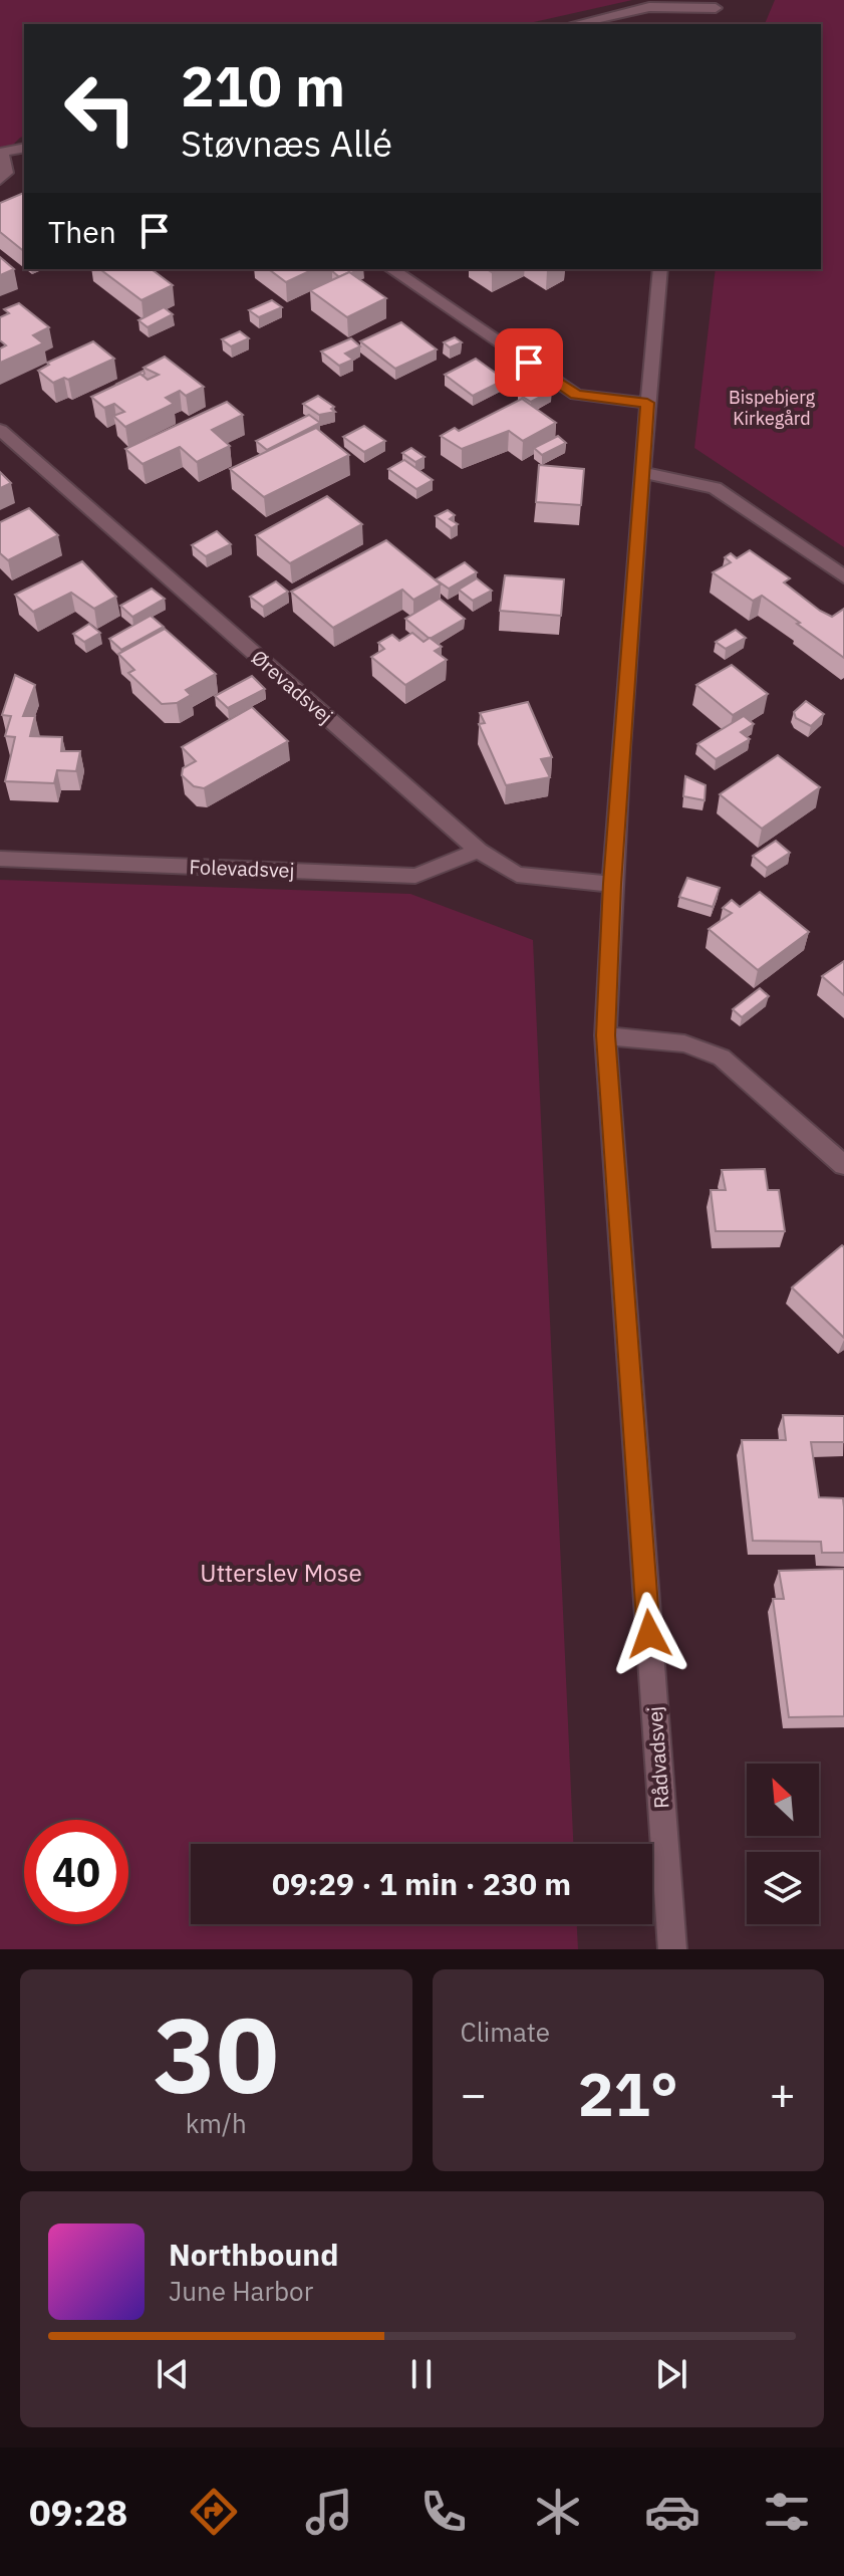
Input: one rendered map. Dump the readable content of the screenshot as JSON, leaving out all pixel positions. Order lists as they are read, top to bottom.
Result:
{
  "streets": {
    "street": ["Ørevadsvej", "Folevadsvej", "Rådvadsvej"]
  },
  "crossings": [
    ["Ørevadsvej", "Folevadsvej"],
    ["Ørevadsvej", "Rådvadsvej"]
  ],
  "parks": ["Bispebjerg Kirkegård", "Utterslev Mose"],
  "north": "top left",
  "page": {
    "turn": ["210 m", "Støvnæs Allé"],
    "then": "Then",
    "limit": "40",
    "trip": "09:29 · 1 min · 230 m",
    "tile": [
      ["30", "km/h"],
      "Climate"
    ],
    "heat": ["−", "21°", "+"],
    "song": ["Northbound", "June Harbor"],
    "tabs": "09:28"
  }
}
